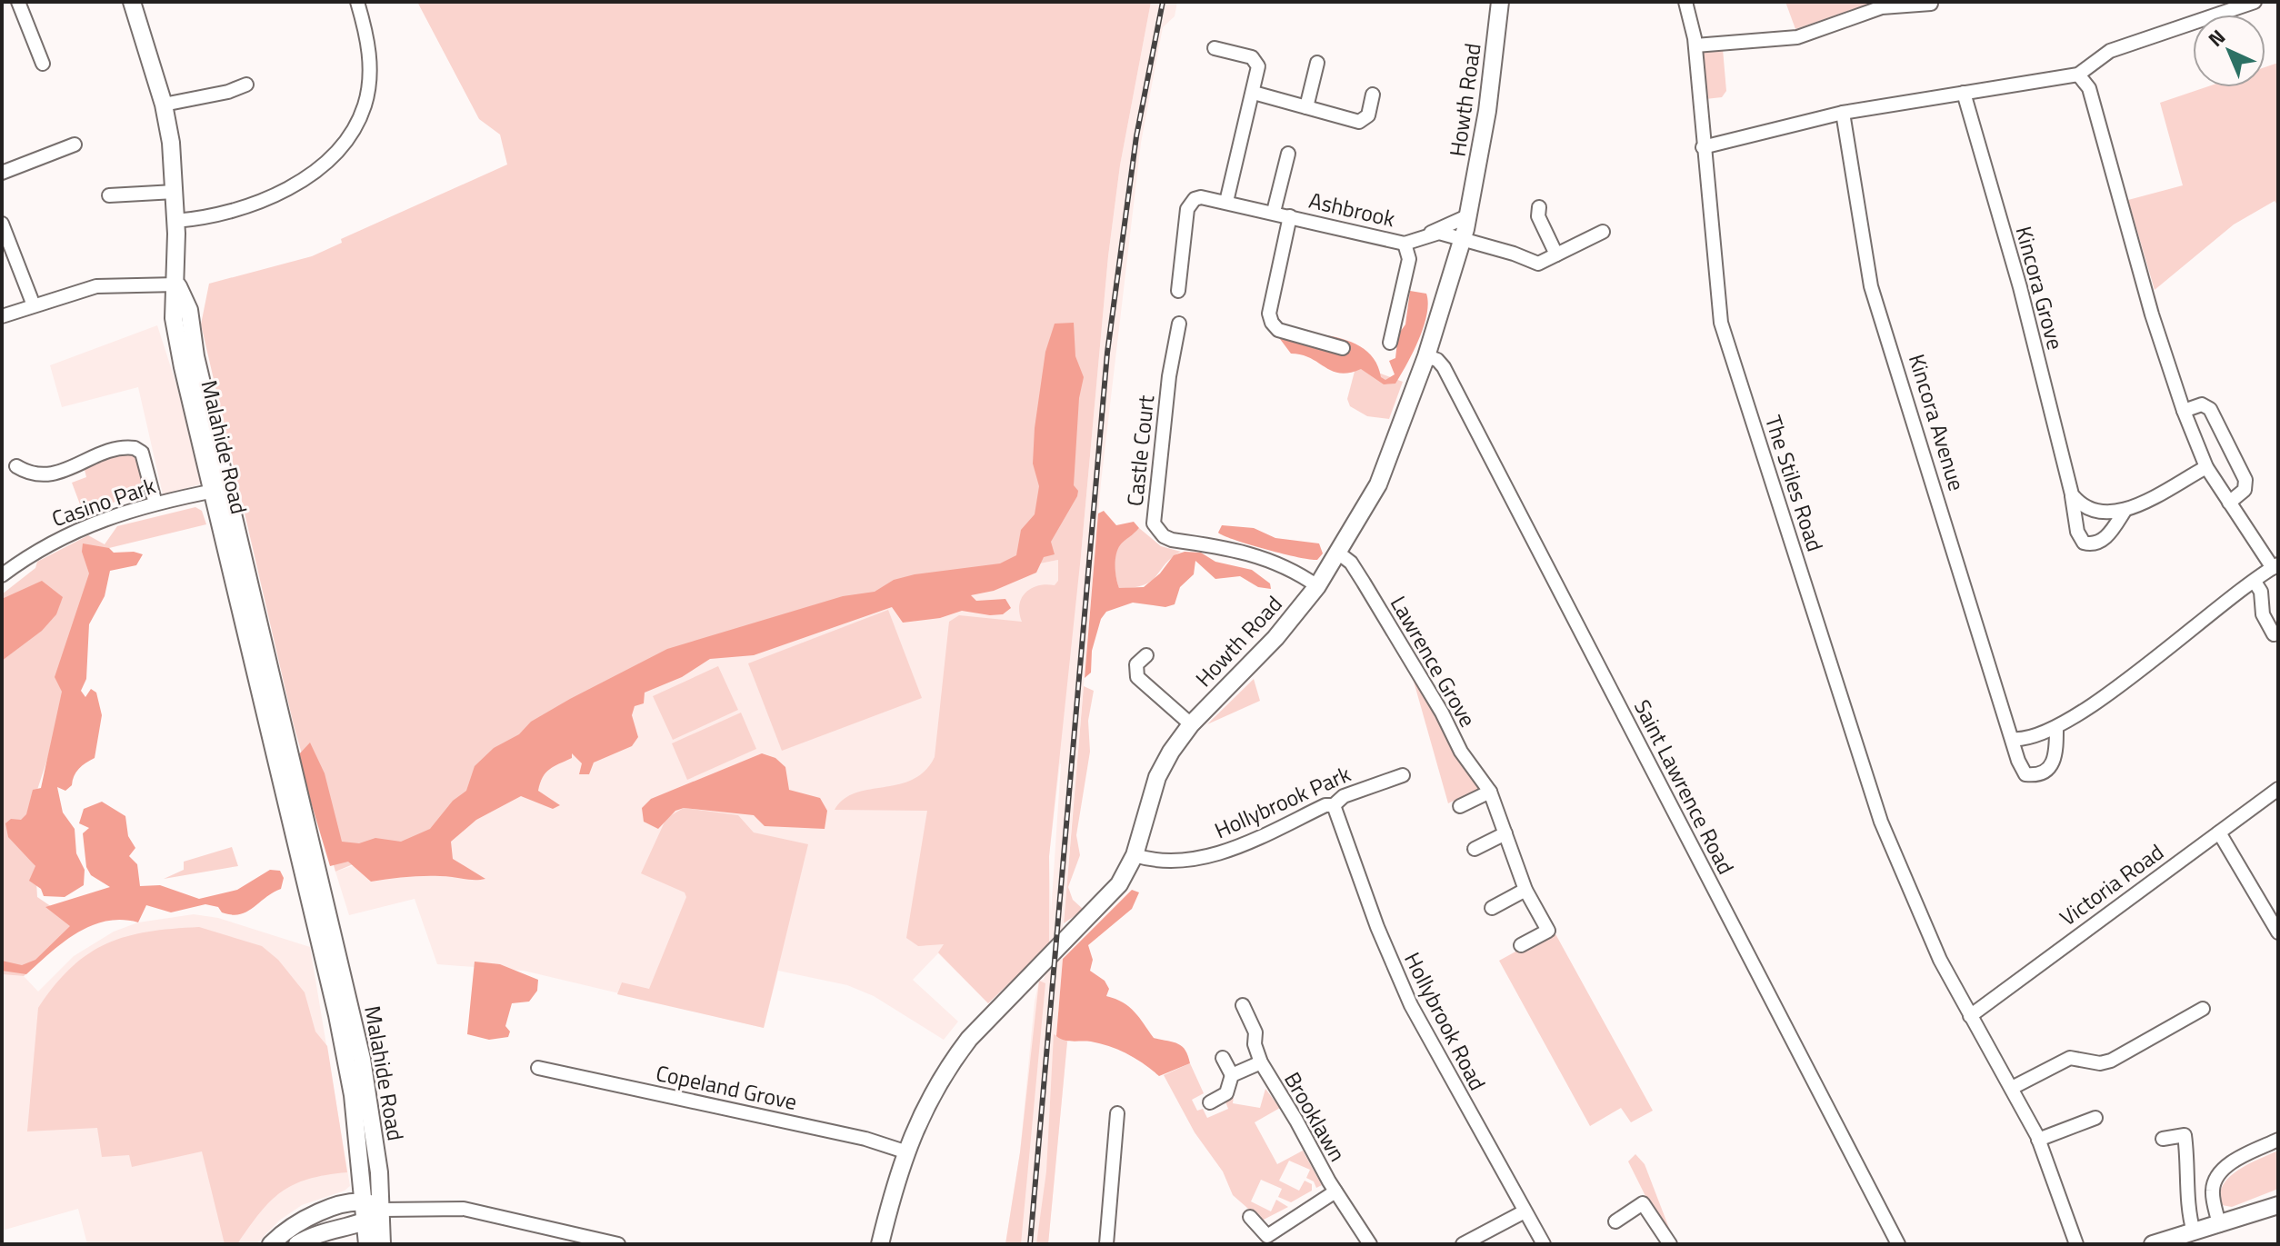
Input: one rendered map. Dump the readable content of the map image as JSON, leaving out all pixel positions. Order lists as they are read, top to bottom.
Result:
{
  "streets": {
    "main road": ["Howth Road", "Malahide Road"],
    "street": [
      "Ashbrook",
      "Kincora Grove",
      "Kincora Avenue",
      "Castle Court",
      "The Stiles Road",
      "Casino Park",
      "Lawrence Grove",
      "Saint Lawrence Road",
      "Hollybrook Park",
      "Victoria Road",
      "Hollybrook Road",
      "Copeland Grove",
      "Brooklawn"
    ]
  },
  "crossings": [
    ["Howth Road", "Ashbrook"],
    ["Howth Road", "Castle Court"],
    ["Howth Road", "Lawrence Grove"],
    ["Howth Road", "Saint Lawrence Road"],
    ["Howth Road", "Hollybrook Park"],
    ["Howth Road", "Copeland Grove"],
    ["Malahide Road", "Casino Park"],
    ["The Stiles Road", "Victoria Road"],
    ["Hollybrook Park", "Hollybrook Road"]
  ],
  "north": "top left"
}
